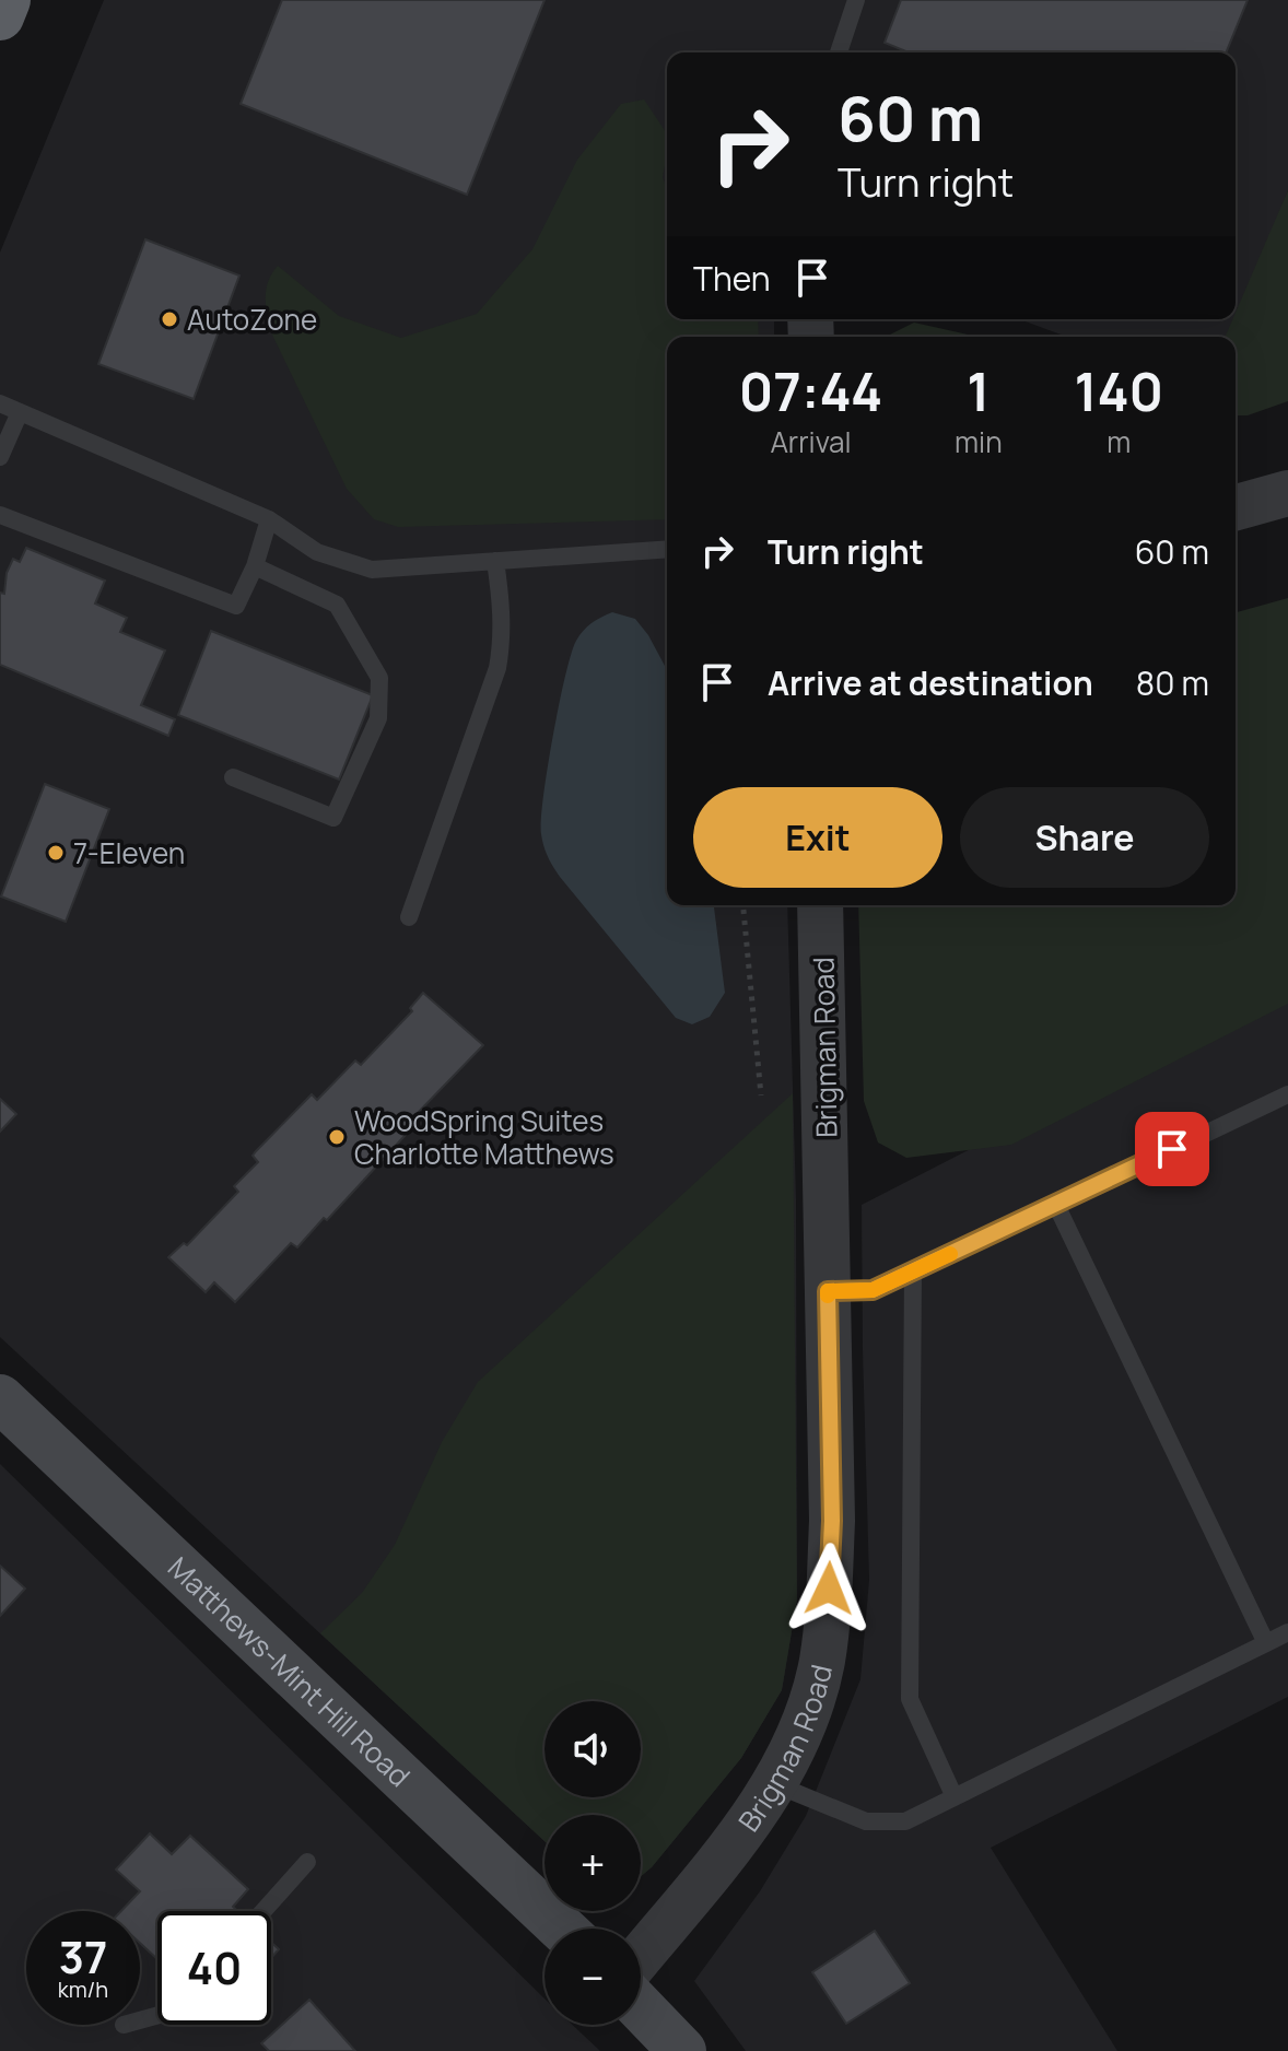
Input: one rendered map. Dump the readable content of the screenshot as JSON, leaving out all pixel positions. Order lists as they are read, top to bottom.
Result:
{
  "streets": {
    "main road": ["Matthews-Mint Hill Road"],
    "street": ["Brigman Road"]
  },
  "places": ["AutoZone", "7-Eleven", "WoodSpring Suites Charlotte Matthews"],
  "page": {
    "turn": ["60 m", "Turn right"],
    "then": "Then",
    "eta": [
      "07:44",
      "Arrival",
      "1",
      "min",
      "140",
      "m"
    ],
    "list": [
      {
        "name": "Turn right",
        "value": "60 m"
      },
      {
        "name": "Arrive at destination",
        "value": "80 m"
      }
    ],
    "buttons": ["Exit", "Share"],
    "map_buttons": ["+", "−"],
    "speed": "37 km/h",
    "limit": "40"
  }
}
